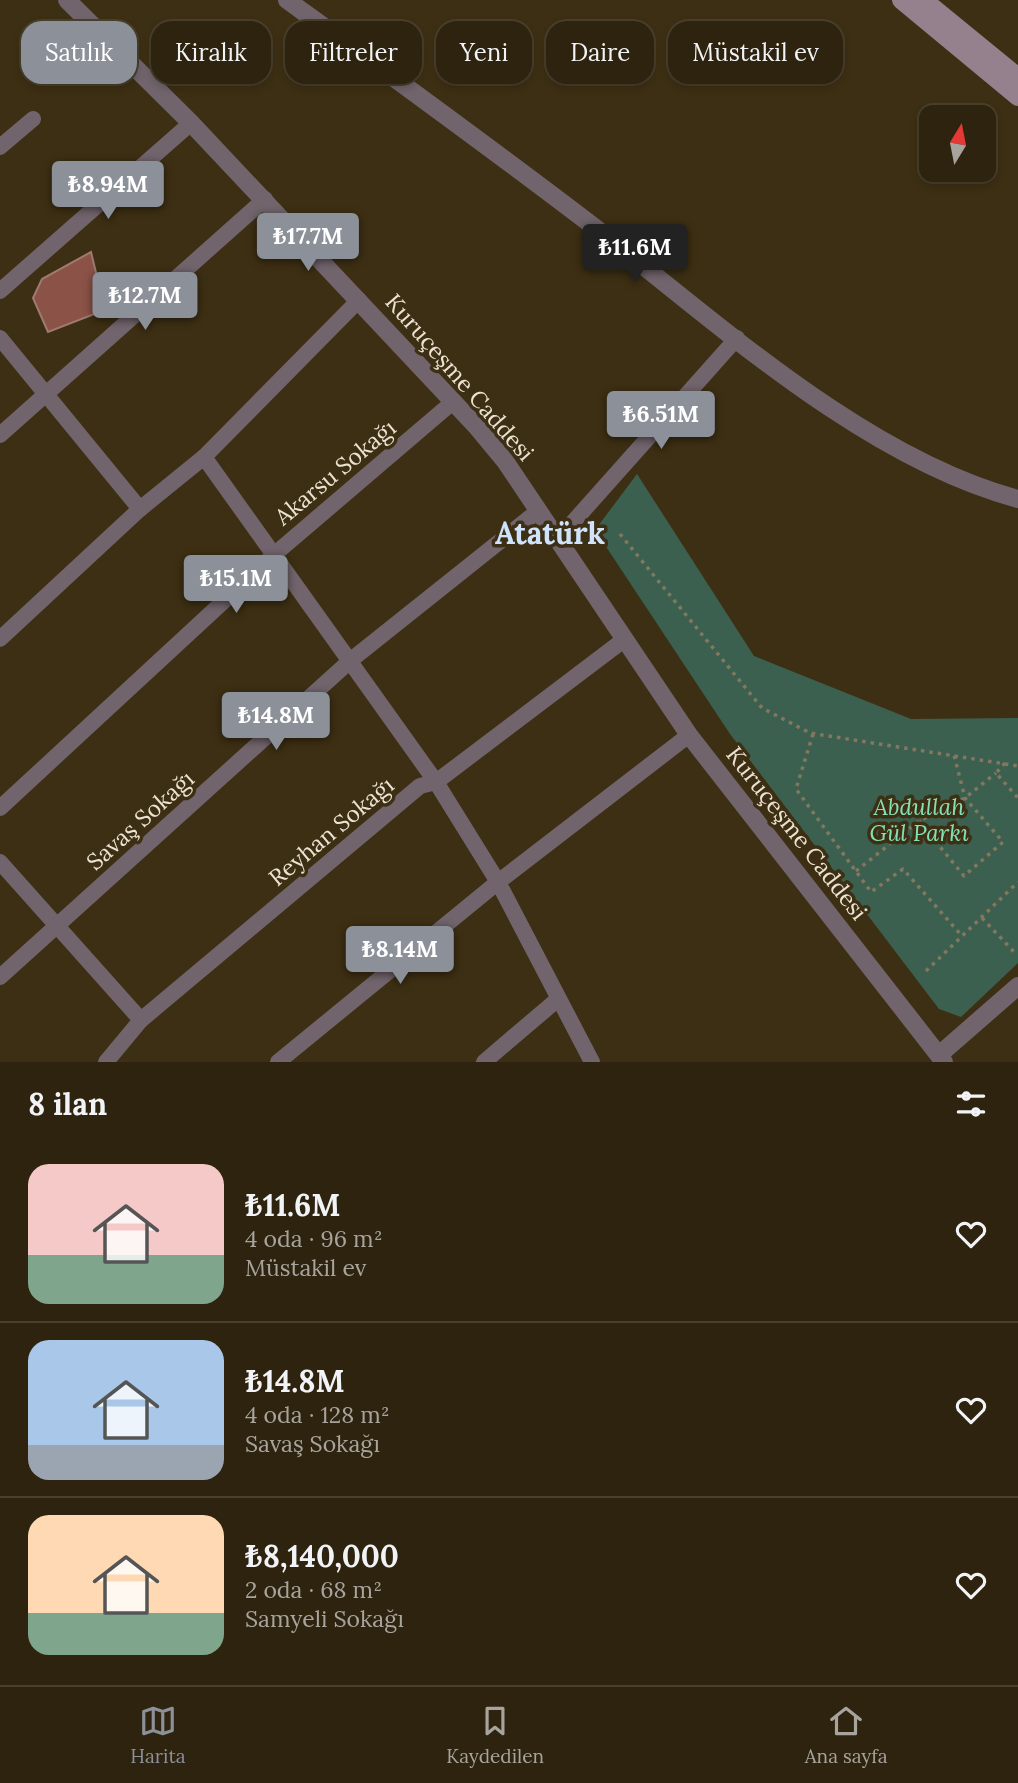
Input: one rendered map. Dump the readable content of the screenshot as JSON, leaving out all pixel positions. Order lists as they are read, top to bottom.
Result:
{
  "streets": {
    "street": [
      "Kuruçeşme Caddesi",
      "Akarsu Sokağı",
      "Savaş Sokağı",
      "Reyhan Sokağı"
    ]
  },
  "crossings": [
    ["Kuruçeşme Caddesi", "Akarsu Sokağı"],
    ["Kuruçeşme Caddesi", "Savaş Sokağı"],
    ["Kuruçeşme Caddesi", "Reyhan Sokağı"]
  ],
  "districts": ["Atatürk"],
  "parks": ["Abdullah Gül Parkı"],
  "north": "top",
  "page": {
    "chip": [
      "Satılık",
      "Kiralık",
      "Filtreler",
      "Yeni",
      "Daire",
      "Müstakil ev"
    ],
    "price": [
      "₺8.94M",
      "₺17.7M",
      "₺11.6M",
      "₺12.7M",
      "₺6.51M",
      "₺15.1M",
      "₺14.8M",
      "₺8.14M"
    ],
    "heading": "8 ilan",
    "list": [
      {
        "name": "₺11.6M",
        "note": "4 oda · 96 m² · Müstakil ev"
      },
      {
        "name": "₺14.8M",
        "note": "4 oda · 128 m² · Savaş Sokağı"
      },
      {
        "name": "₺8,140,000",
        "note": "2 oda · 68 m² · Samyeli Sokağı"
      }
    ],
    "tabs": ["Harita", "Kaydedilen", "Ana sayfa"]
  }
}
